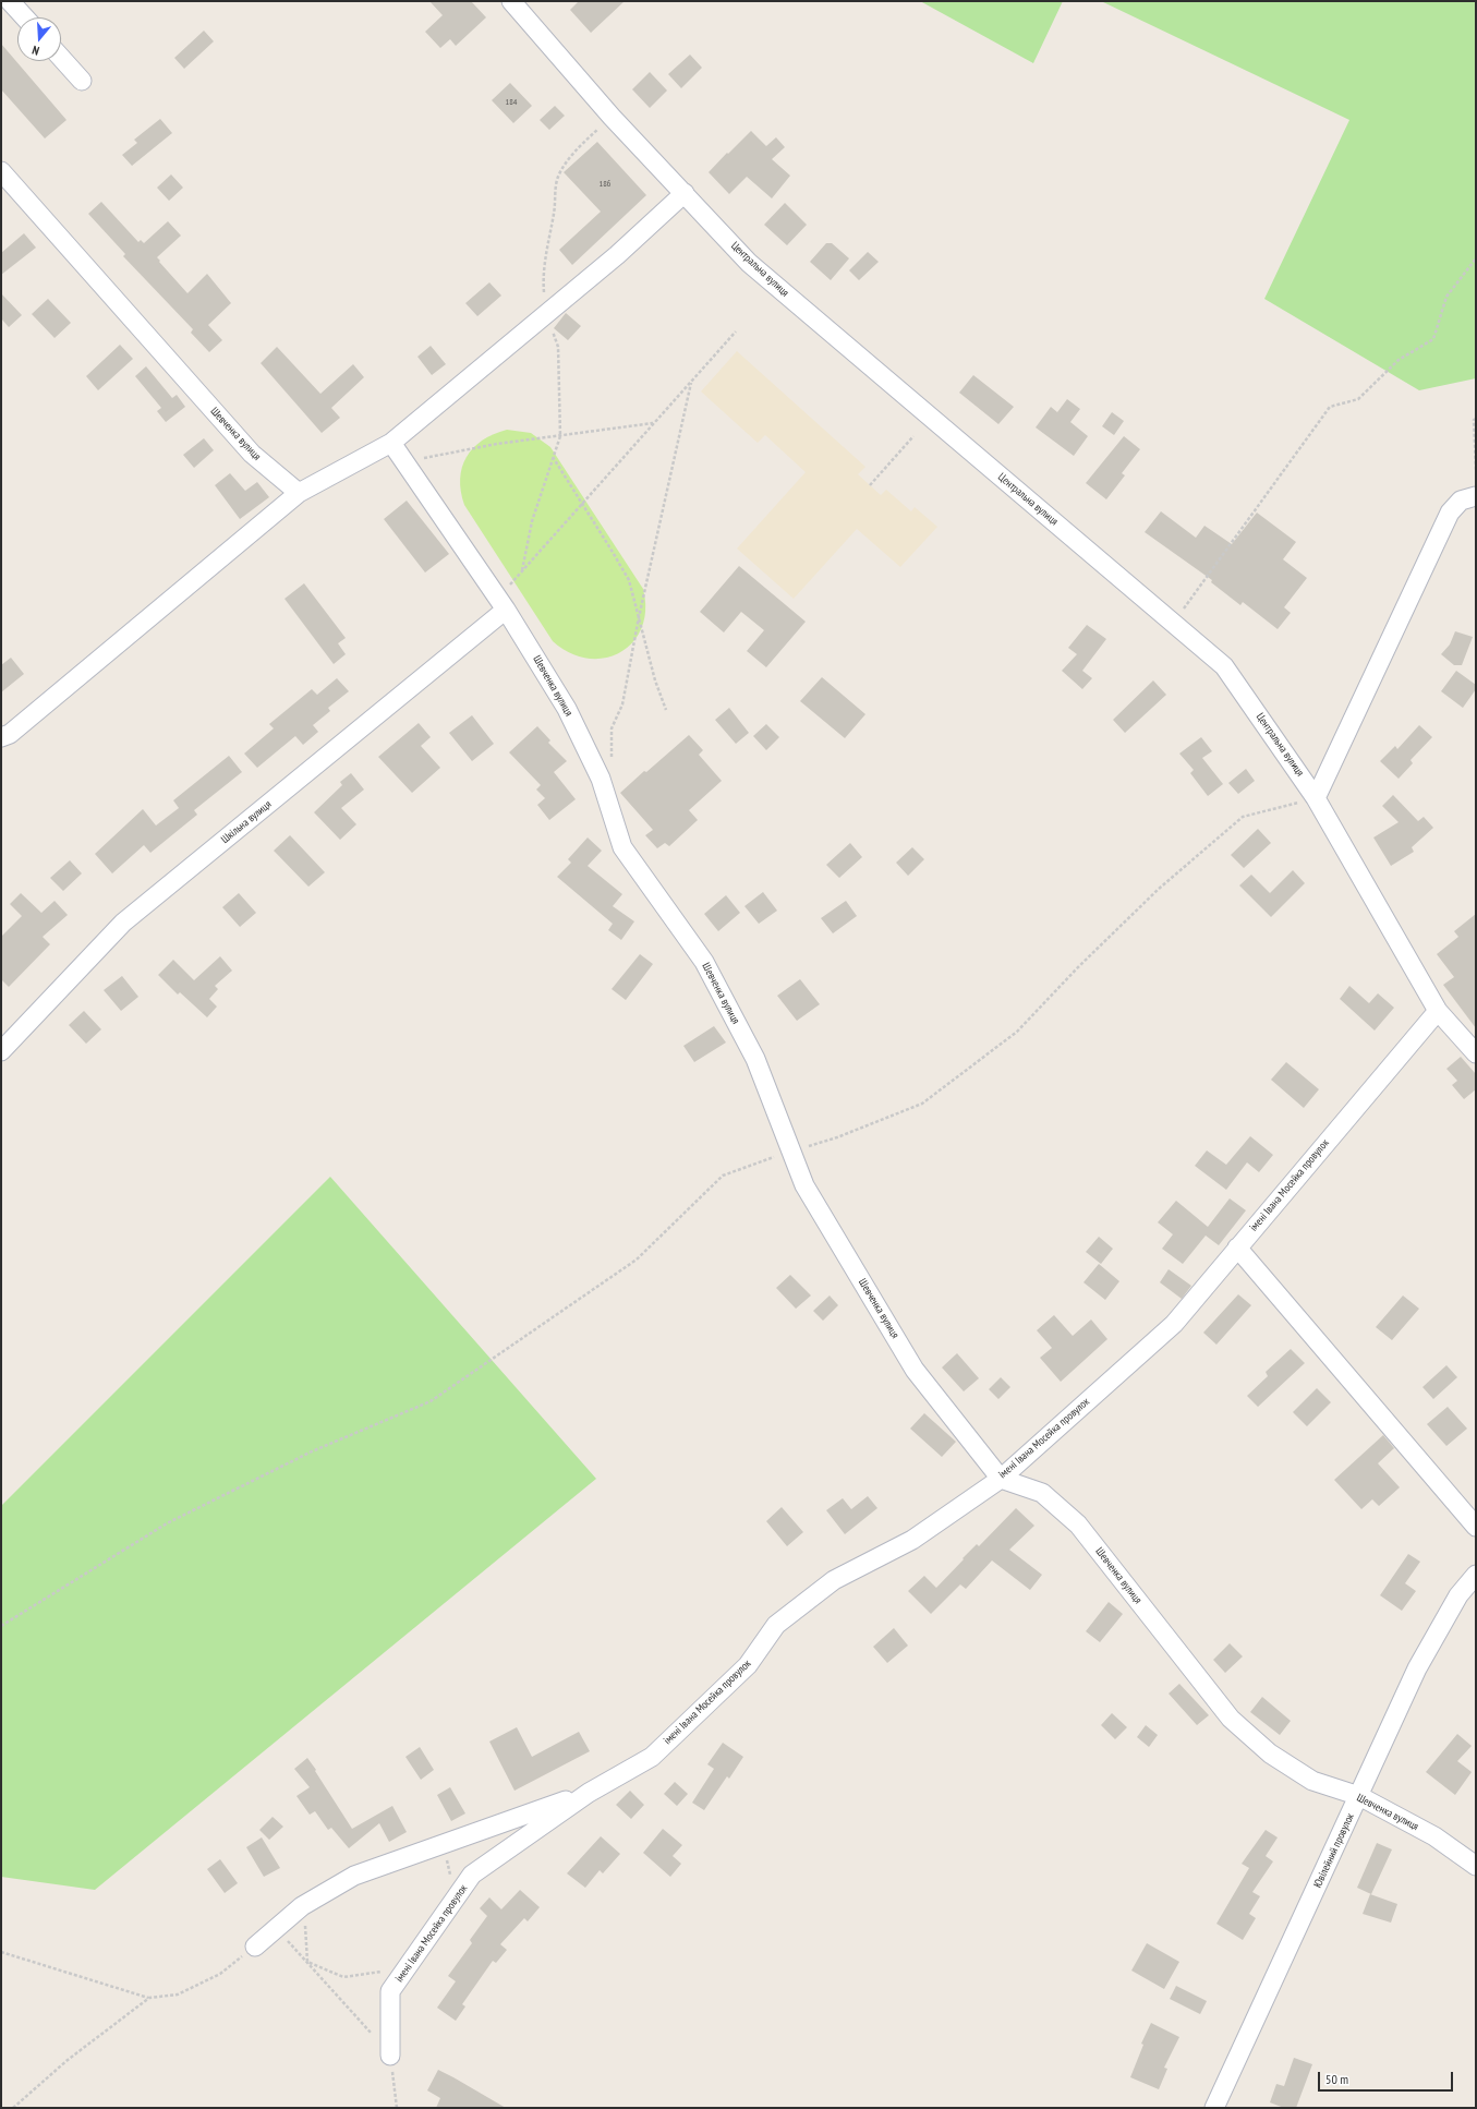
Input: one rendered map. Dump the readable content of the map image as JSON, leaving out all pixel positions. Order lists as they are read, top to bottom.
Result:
{
  "streets": {
    "street": [
      "Центральна вулиця",
      "Шевченка вулиця",
      "Шкільна вулиця",
      "імені Івана Мосейка провулок",
      "Ювілейний провулок"
    ]
  },
  "crossings": [
    ["Центральна вулиця", "імені Івана Мосейка провулок"],
    ["Шевченка вулиця", "Шкільна вулиця"],
    ["Шевченка вулиця", "імені Івана Мосейка провулок"],
    ["Шевченка вулиця", "Ювілейний провулок"]
  ],
  "house_numbers": ["184", "186"],
  "scale_bar": "50 m",
  "north": "bottom"
}
